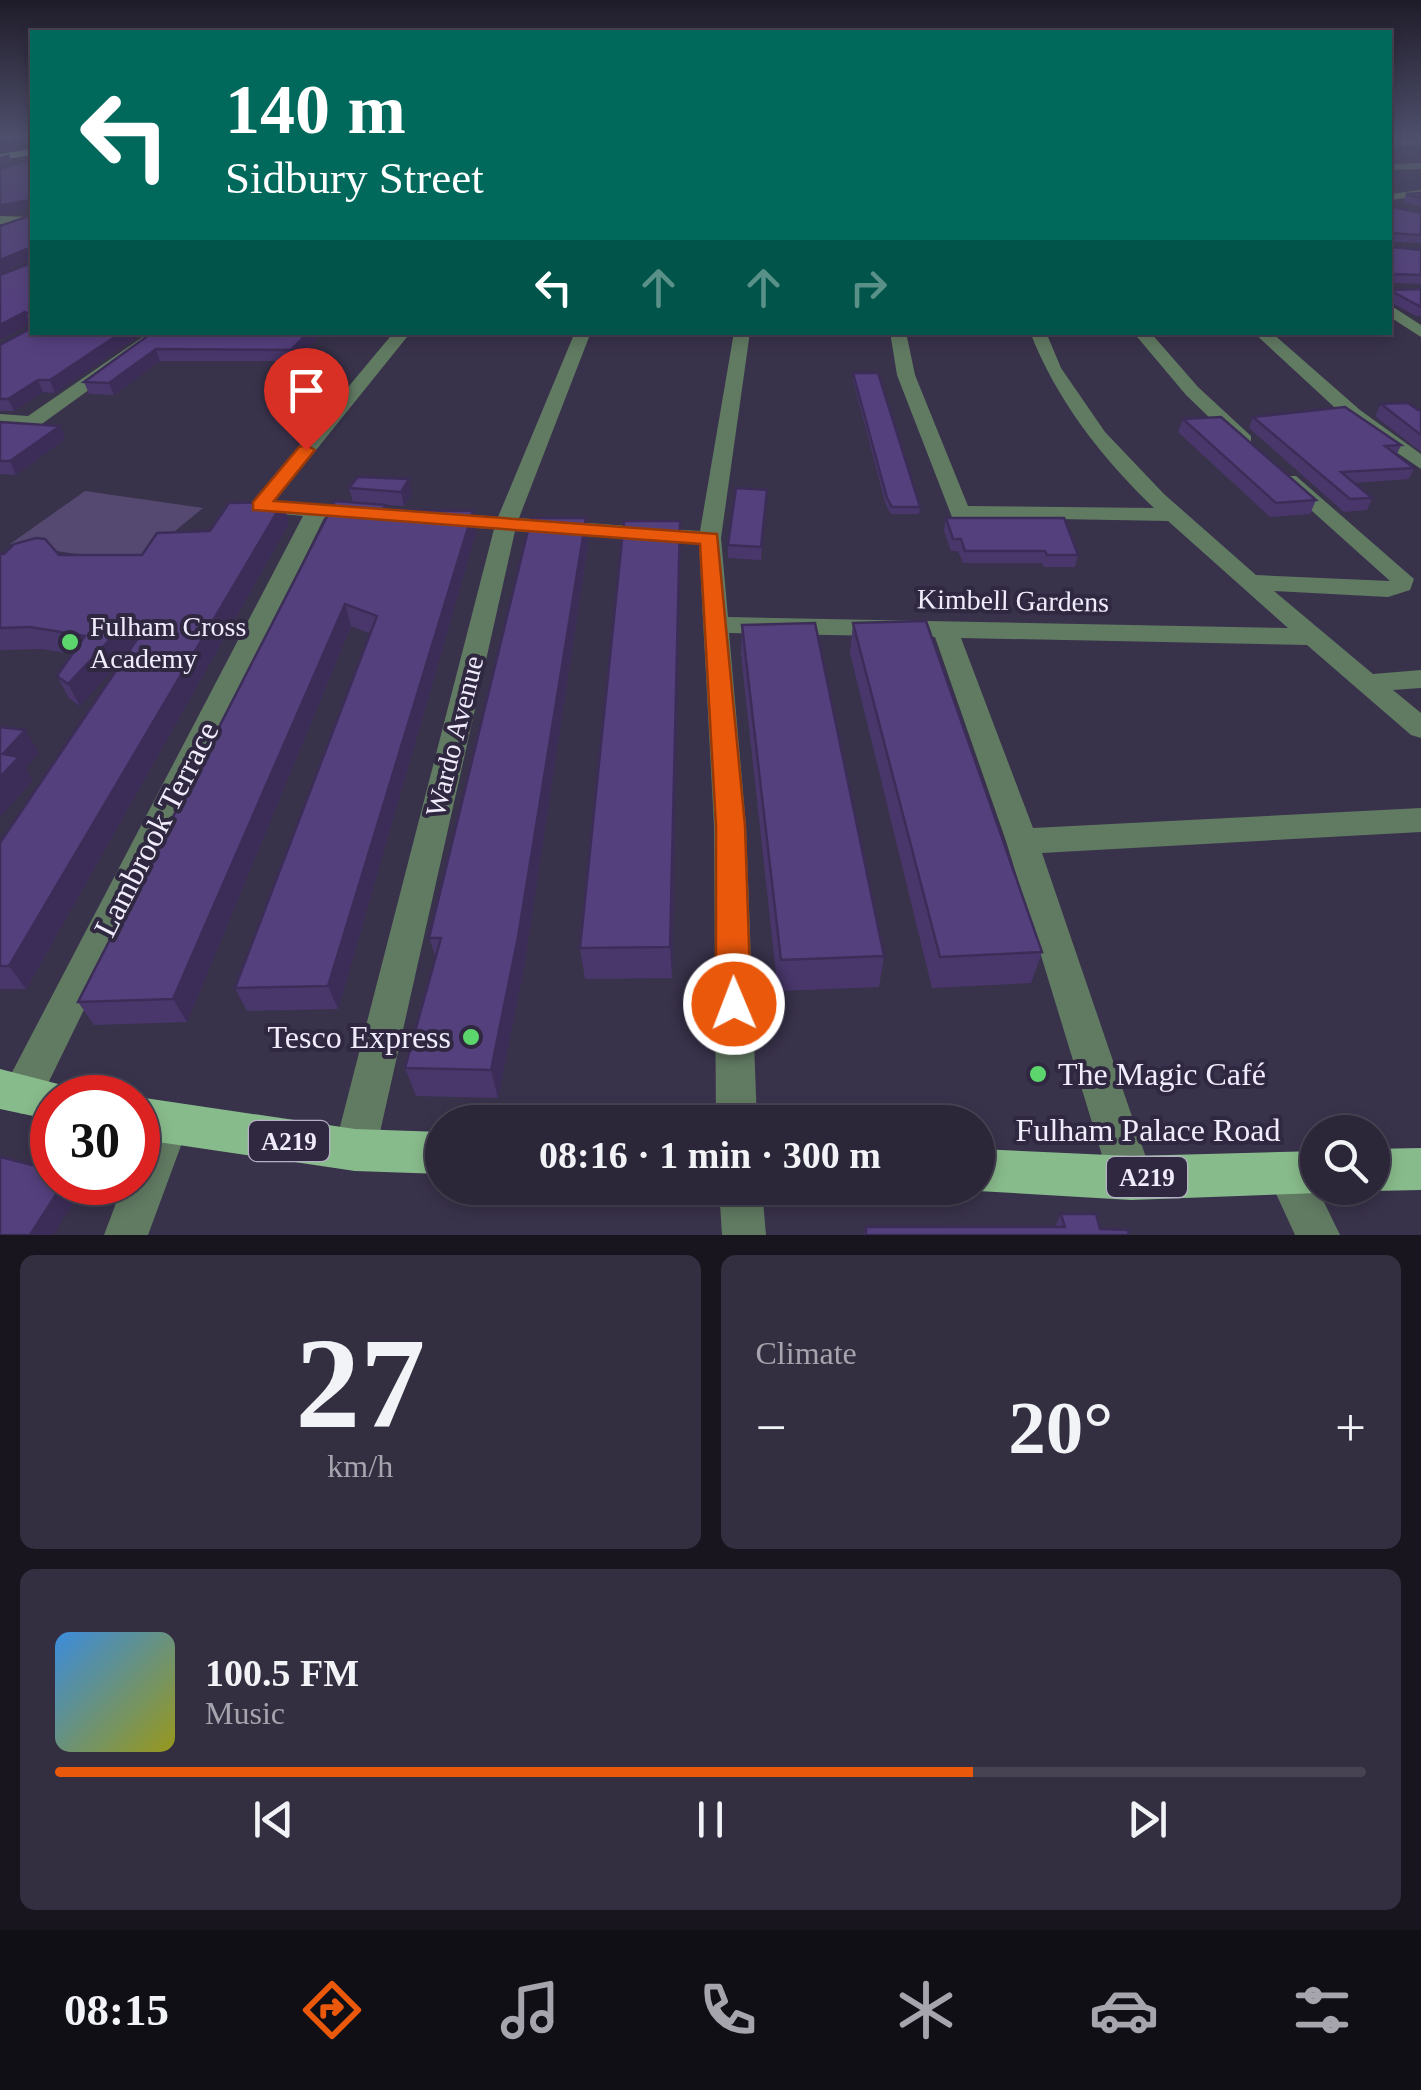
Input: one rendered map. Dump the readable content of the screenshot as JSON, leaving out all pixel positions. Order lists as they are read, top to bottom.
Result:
{
  "streets": {
    "main road": ["Fulham Palace Road", "A219"],
    "street": ["Kimbell Gardens", "Wardo Avenue", "Lambrook Terrace"]
  },
  "crossings": [
    ["Wardo Avenue", "A219"]
  ],
  "places": ["Fulham Cross Academy", "Tesco Express", "The Magic Café"],
  "page": {
    "turn": ["140 m", "Sidbury Street"],
    "limit": "30",
    "trip": "08:16 · 1 min · 300 m",
    "tile": [
      ["27", "km/h"],
      "Climate"
    ],
    "heat": ["−", "20°", "+"],
    "song": ["100.5 FM", "Music"],
    "tabs": "08:15"
  }
}
